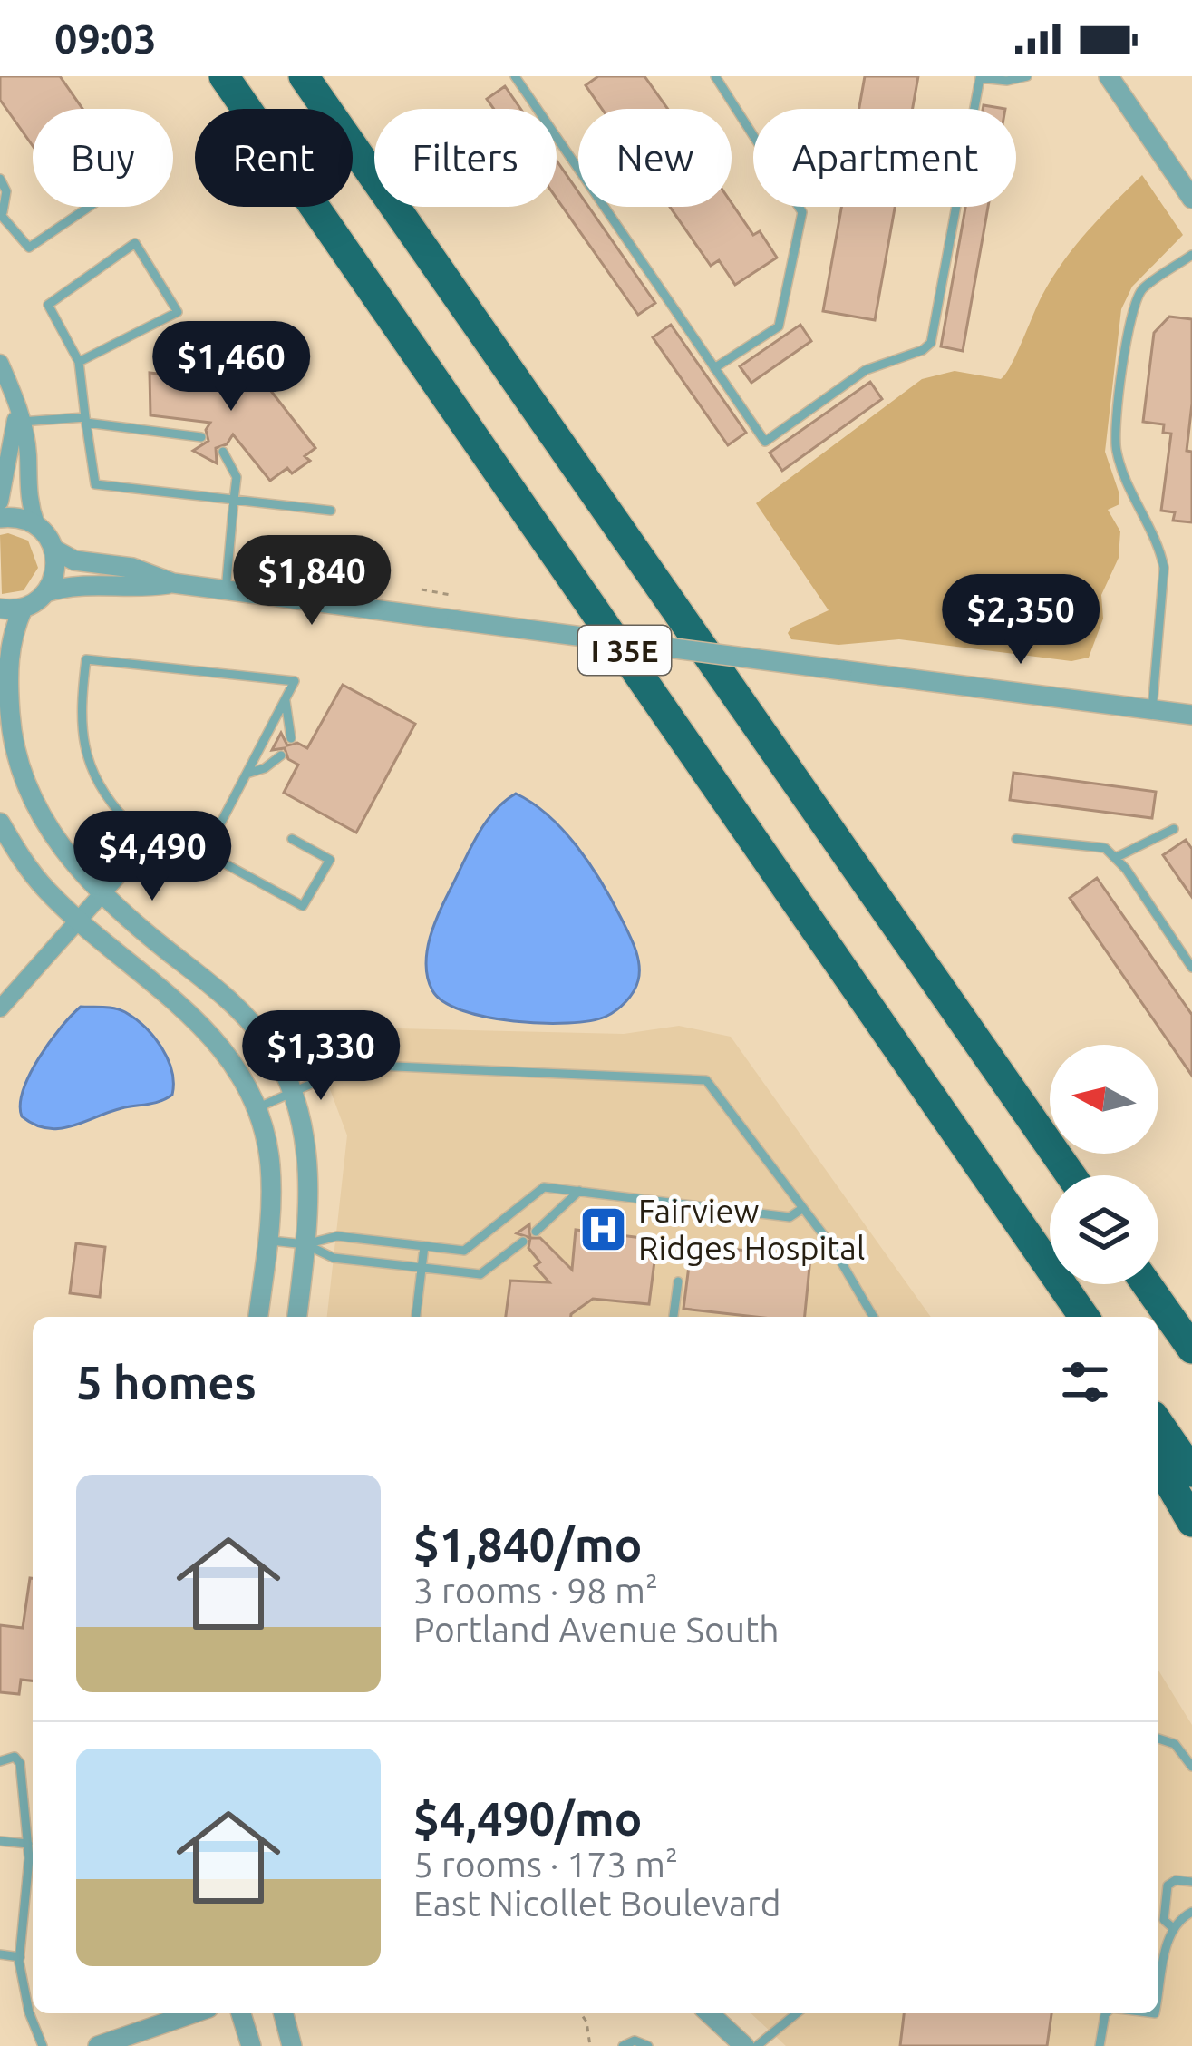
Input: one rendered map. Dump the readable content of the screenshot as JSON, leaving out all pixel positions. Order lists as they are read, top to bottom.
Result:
{
  "streets": {
    "highway": ["I 35E"]
  },
  "places": {
    "hospital": ["Fairview Ridges Hospital"]
  },
  "north": "left",
  "page": {
    "status": "09:03",
    "chip": [
      "Buy",
      "Rent",
      "Filters",
      "New",
      "Apartment"
    ],
    "price": [
      "$1,460",
      "$1,840",
      "$2,350",
      "$4,490",
      "$1,330"
    ],
    "heading": "5 homes",
    "list": [
      {
        "name": "$1,840/mo",
        "note": "3 rooms · 98 m² · Portland Avenue South"
      },
      {
        "name": "$4,490/mo",
        "note": "5 rooms · 173 m² · East Nicollet Boulevard"
      }
    ]
  }
}
